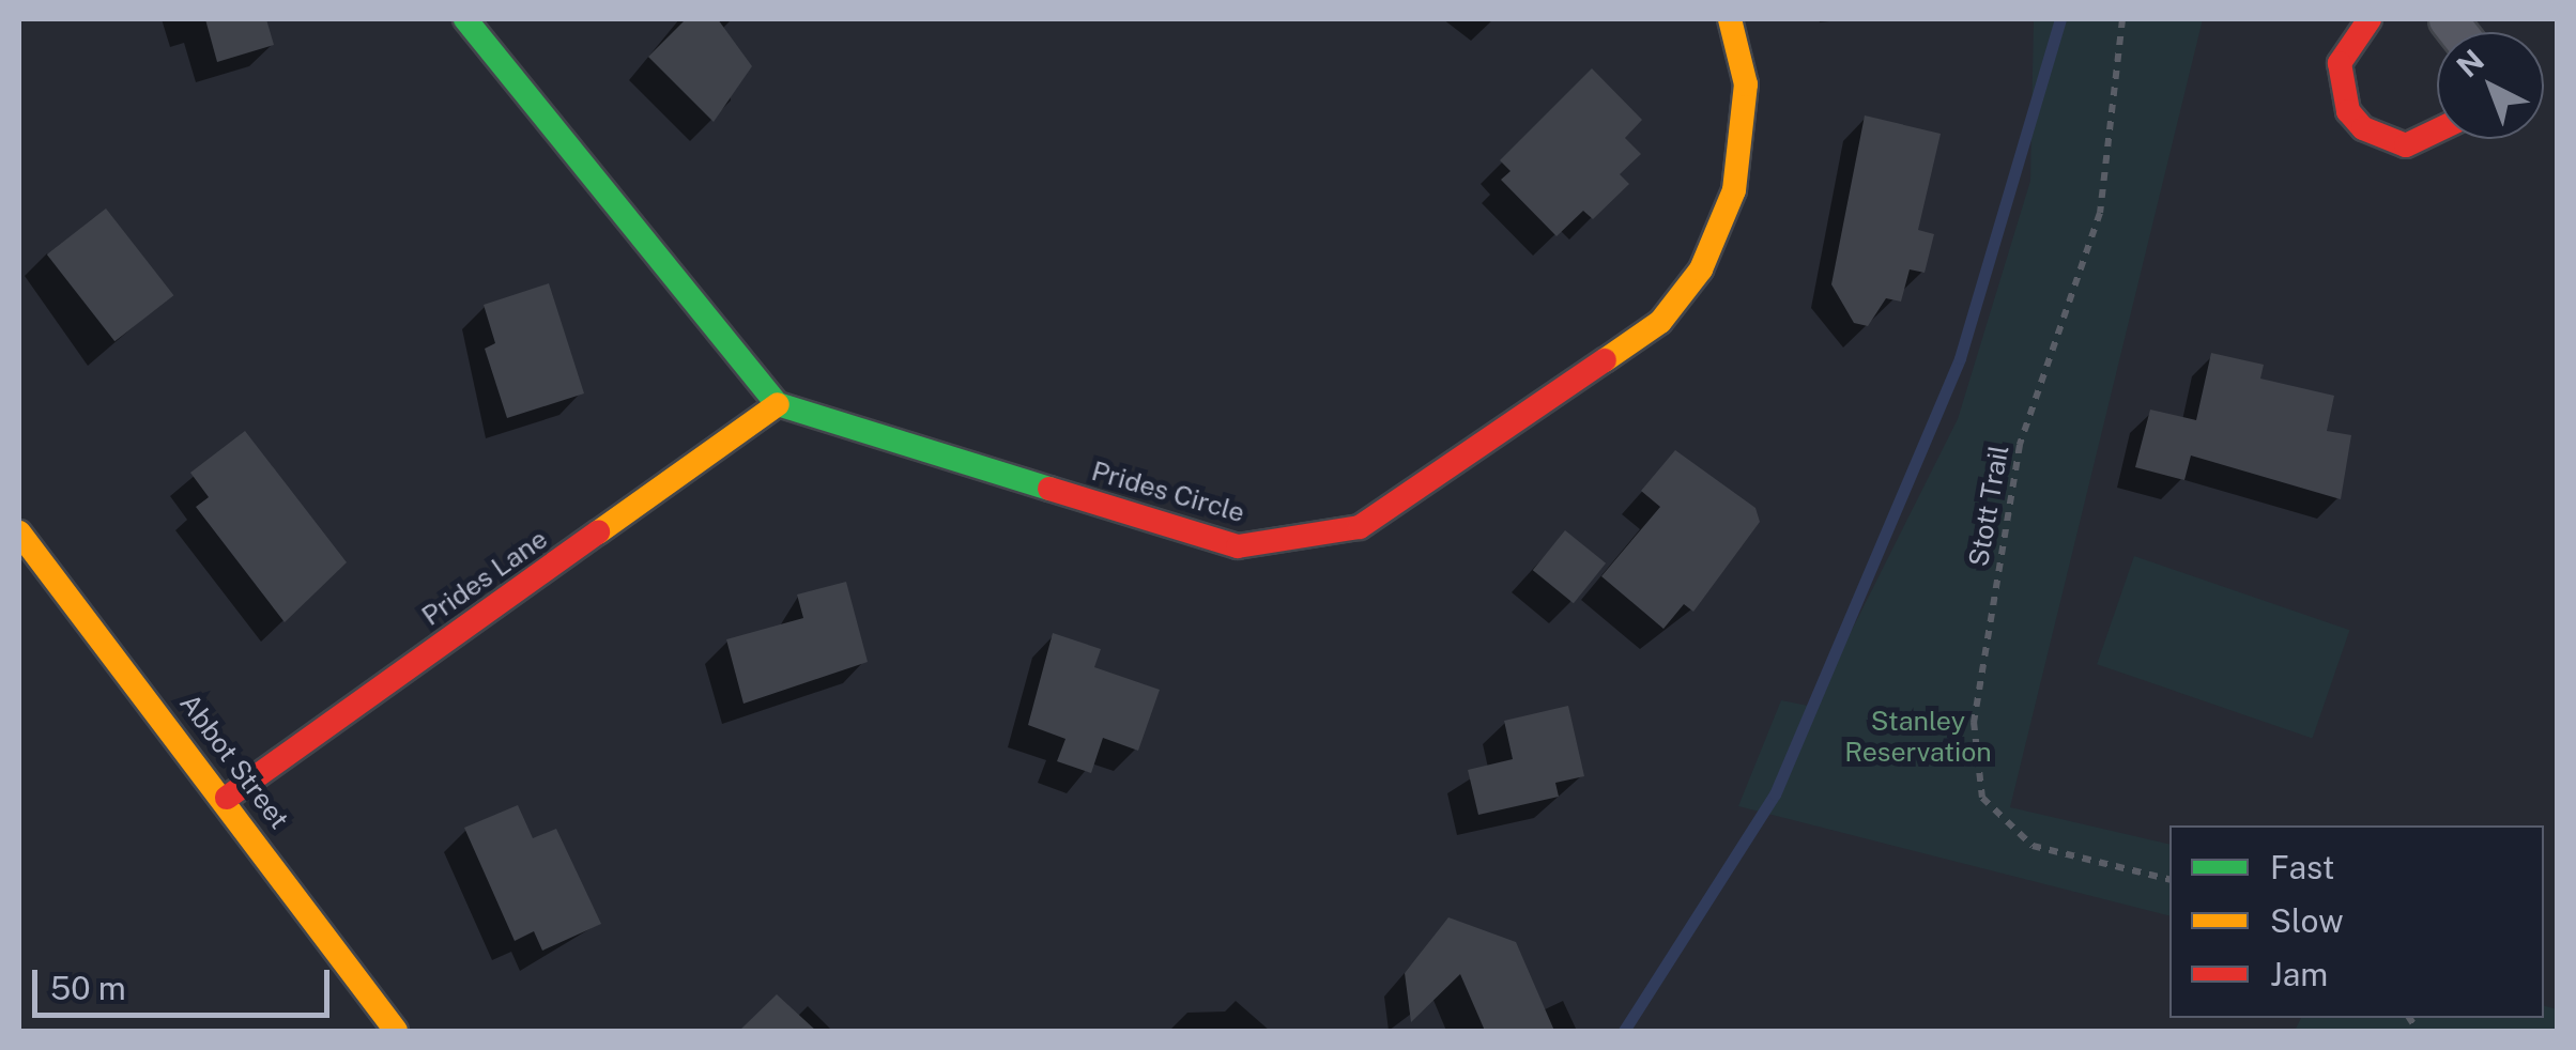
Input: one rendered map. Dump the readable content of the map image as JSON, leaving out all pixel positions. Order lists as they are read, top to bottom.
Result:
{
  "streets": {
    "street": ["Prides Circle", "Prides Lane", "Abbot Street"],
    "path": ["Stott Trail"]
  },
  "crossings": [
    ["Prides Circle", "Prides Lane"],
    ["Prides Lane", "Abbot Street"]
  ],
  "parks": ["Stanley Reservation"],
  "legend": ["Fast", "Slow", "Jam"],
  "scale_bar": "50 m",
  "north": "top left"
}
